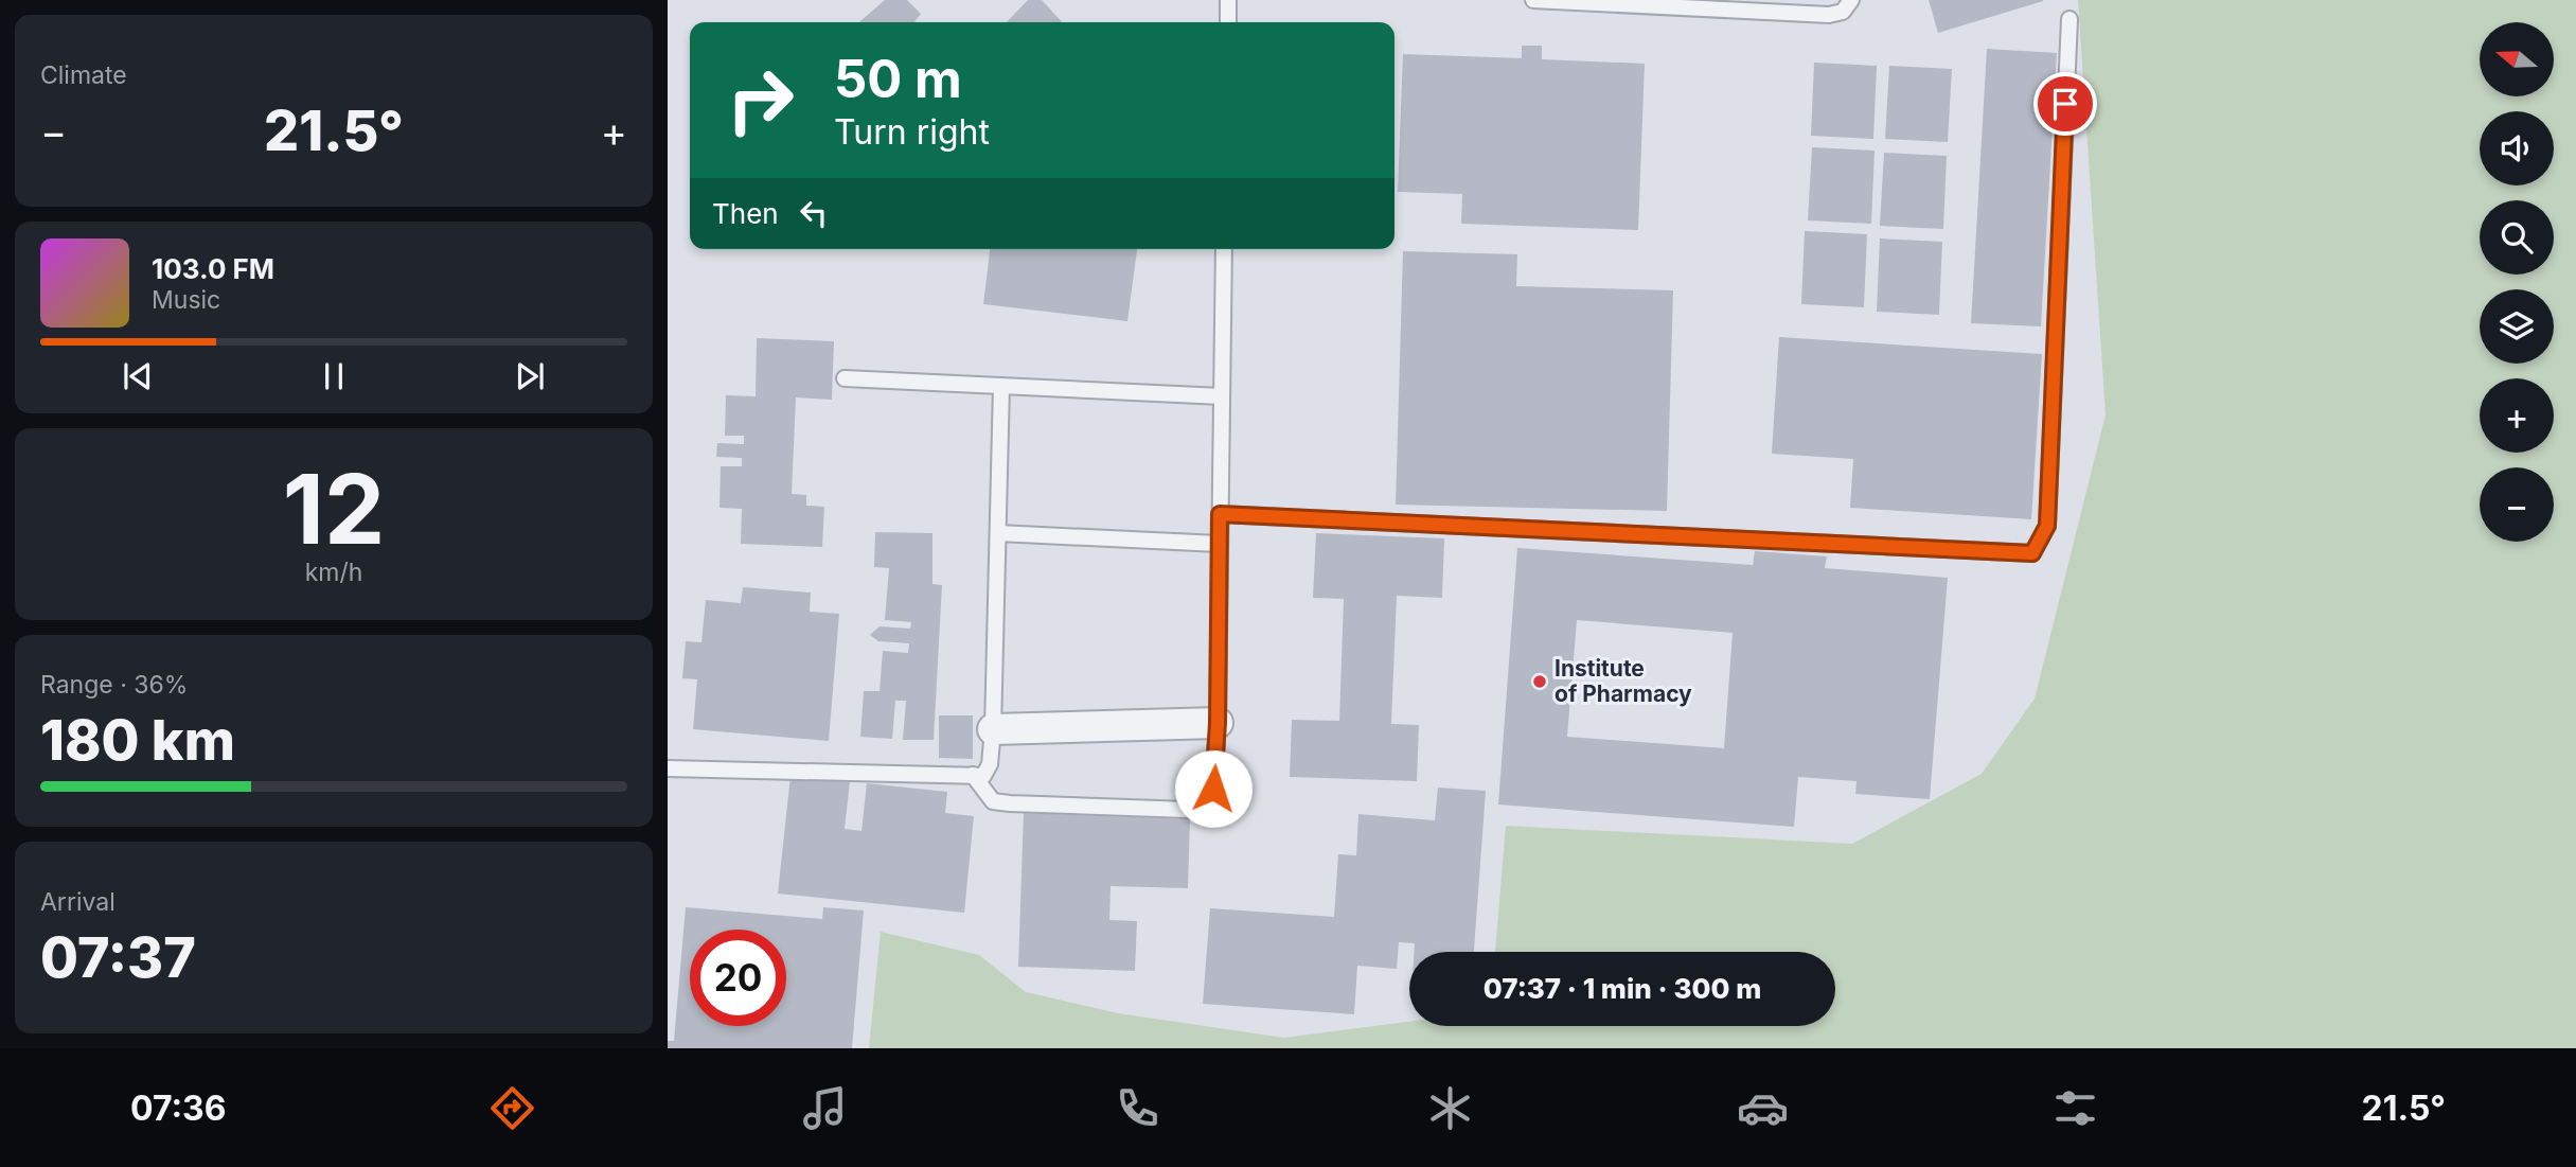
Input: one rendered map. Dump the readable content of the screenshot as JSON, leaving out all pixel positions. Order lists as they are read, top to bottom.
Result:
{
  "places": ["Institute of Pharmacy"],
  "north": "left",
  "page": {
    "tile": [
      "Climate",
      ["12", "km/h"],
      ["Range · 36%", "180 km"],
      ["Arrival", "07:37"]
    ],
    "map_buttons": ["+", "−"],
    "turn": ["50 m", "Turn right"],
    "heat": ["−", "21.5°", "+"],
    "then": "Then",
    "song": ["103.0 FM", "Music"],
    "limit": "20",
    "trip": "07:37 · 1 min · 300 m",
    "tabs": ["07:36", "21.5°"]
  }
}
